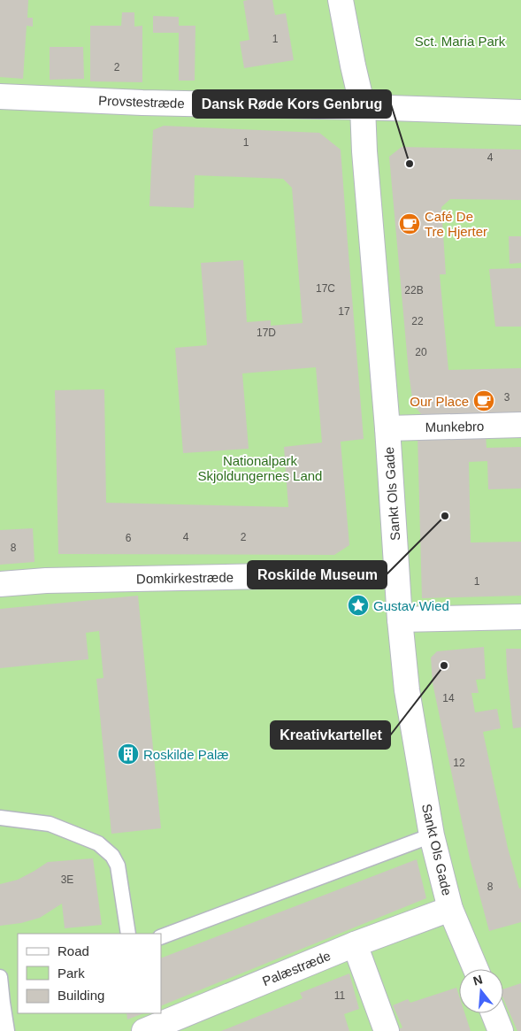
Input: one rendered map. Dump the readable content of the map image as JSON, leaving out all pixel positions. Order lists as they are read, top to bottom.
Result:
{
  "streets": {
    "street": [
      "Provstestræde",
      "Munkebro",
      "Sankt Ols Gade",
      "Domkirkestræde",
      "Palæstræde"
    ]
  },
  "crossings": [
    ["Provstestræde", "Sankt Ols Gade"],
    ["Munkebro", "Sankt Ols Gade"],
    ["Sankt Ols Gade", "Domkirkestræde"],
    ["Sankt Ols Gade", "Palæstræde"]
  ],
  "parks": ["Sct. Maria Park", "Nationalpark Skjoldungernes Land"],
  "places": {
    "other": ["Dansk Røde Kors Genbrug", "Roskilde Museum", "Kreativkartellet"],
    "cafe": ["Café De Tre Hjerter", "Our Place"],
    "place": ["Gustav Wied"],
    "building": ["Roskilde Palæ"]
  },
  "house_numbers": [
    "1",
    "2",
    "1",
    "4",
    "17C",
    "22B",
    "17",
    "22",
    "17D",
    "20",
    "3",
    "4",
    "2",
    "6",
    "8",
    "1",
    "14",
    "12",
    "3E",
    "8",
    "11"
  ],
  "legend": ["Road", "Park", "Building"],
  "north": "top"
}
